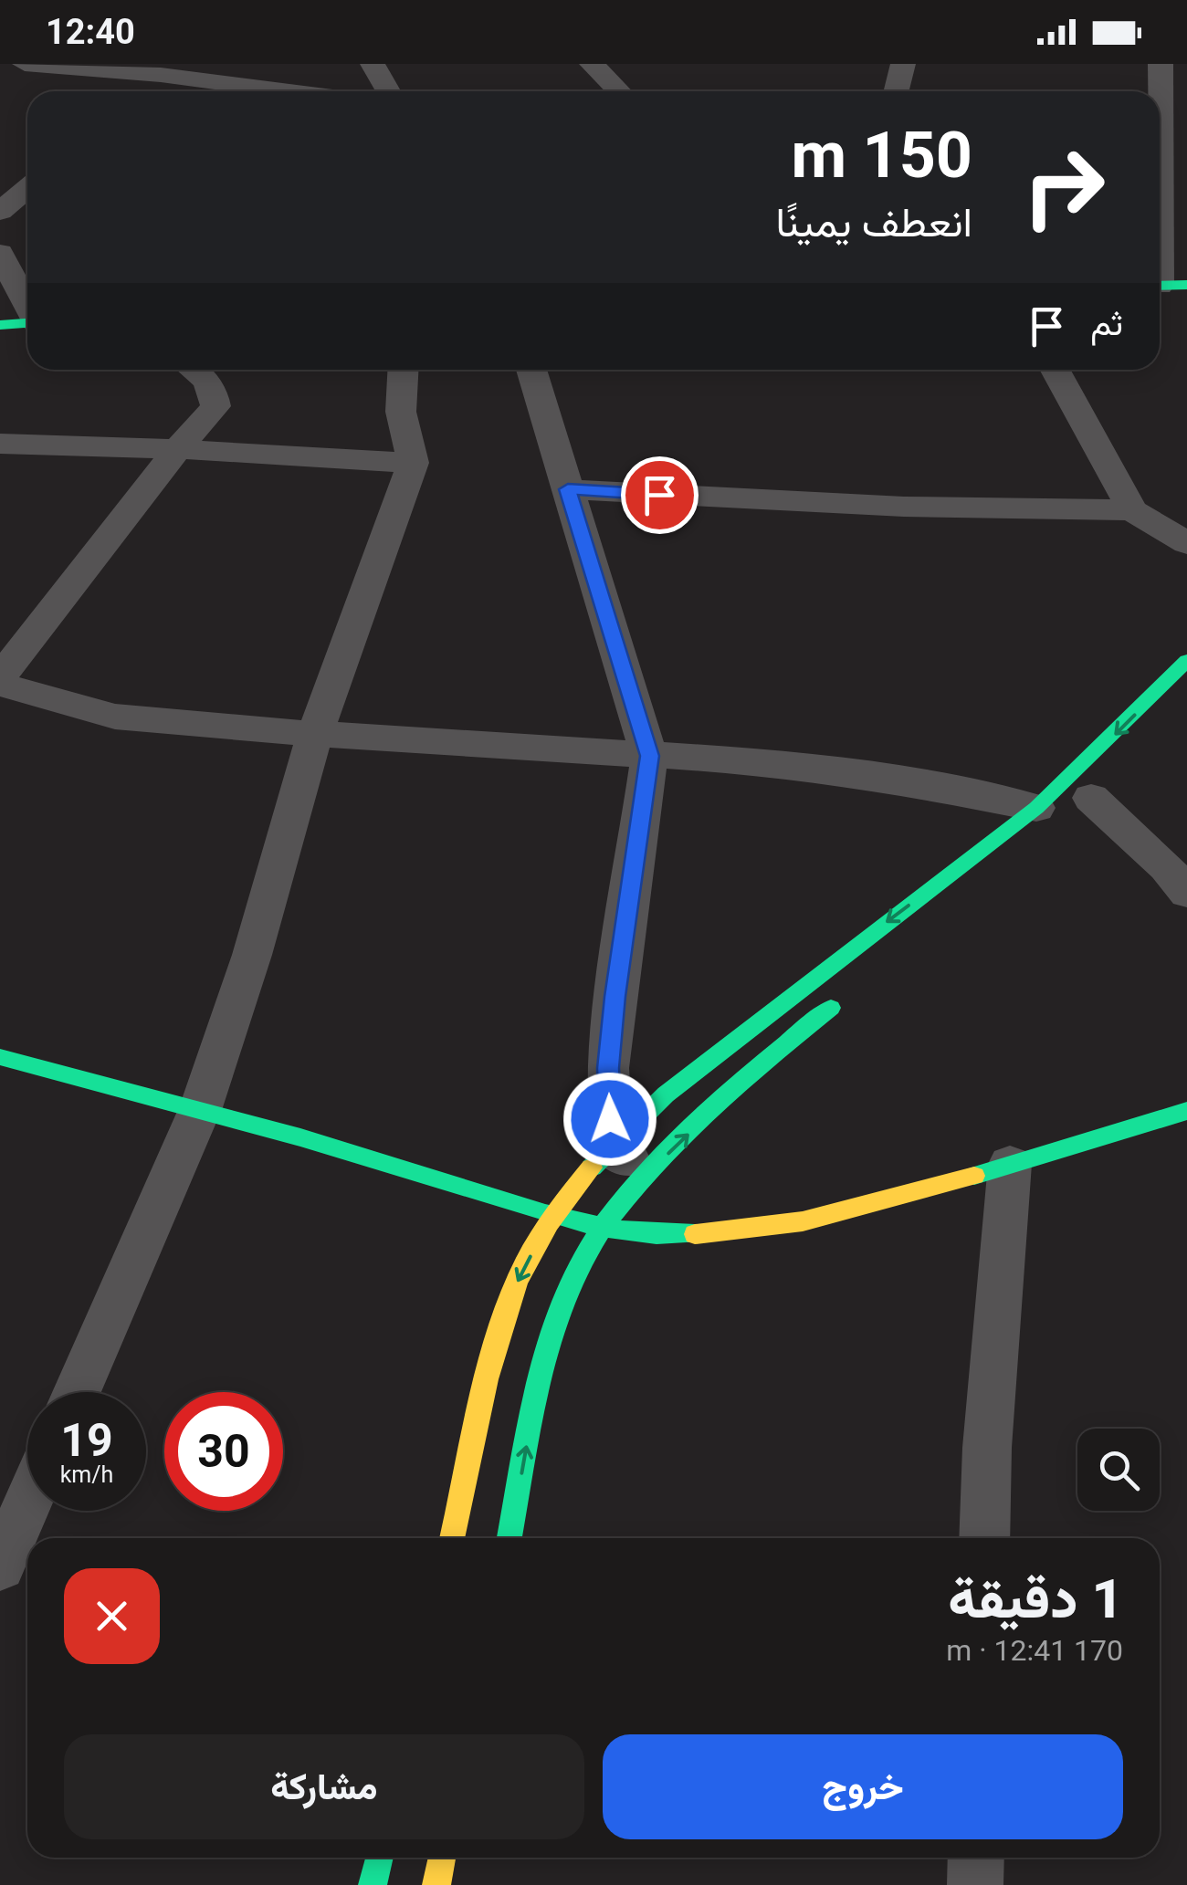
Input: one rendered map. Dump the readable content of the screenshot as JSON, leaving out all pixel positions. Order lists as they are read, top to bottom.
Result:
{
  "page": {
    "status": "12:40",
    "turn": ["150 m", "انعطف يمينًا"],
    "then": "ثم",
    "speed": "19 km/h",
    "limit": "30",
    "heading": ["1 دقيقة", "170 m · 12:41"],
    "buttons": ["خروج", "مشاركة"]
  }
}
